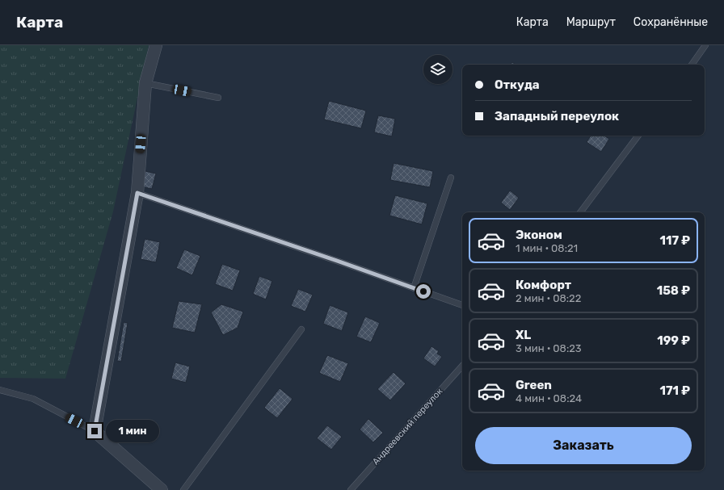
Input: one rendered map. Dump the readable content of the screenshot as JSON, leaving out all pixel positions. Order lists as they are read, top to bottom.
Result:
{
  "streets": {
    "lane": ["Андреевский переулок"]
  },
  "page": {
    "header": "Карта",
    "nav": ["Карта", "Маршрут", "Сохранённые"],
    "banner": ["Откуда", "Западный переулок"],
    "list": [
      {
        "name": "Эконом",
        "note": "1 мин · 08:21",
        "value": "117 ₽"
      },
      {
        "name": "Комфорт",
        "note": "2 мин · 08:22",
        "value": "158 ₽"
      },
      {
        "name": "XL",
        "note": "3 мин · 08:23",
        "value": "199 ₽"
      },
      {
        "name": "Green",
        "note": "4 мин · 08:24",
        "value": "171 ₽"
      }
    ],
    "bubble": "1 мин",
    "buttons": "Заказать"
  }
}
